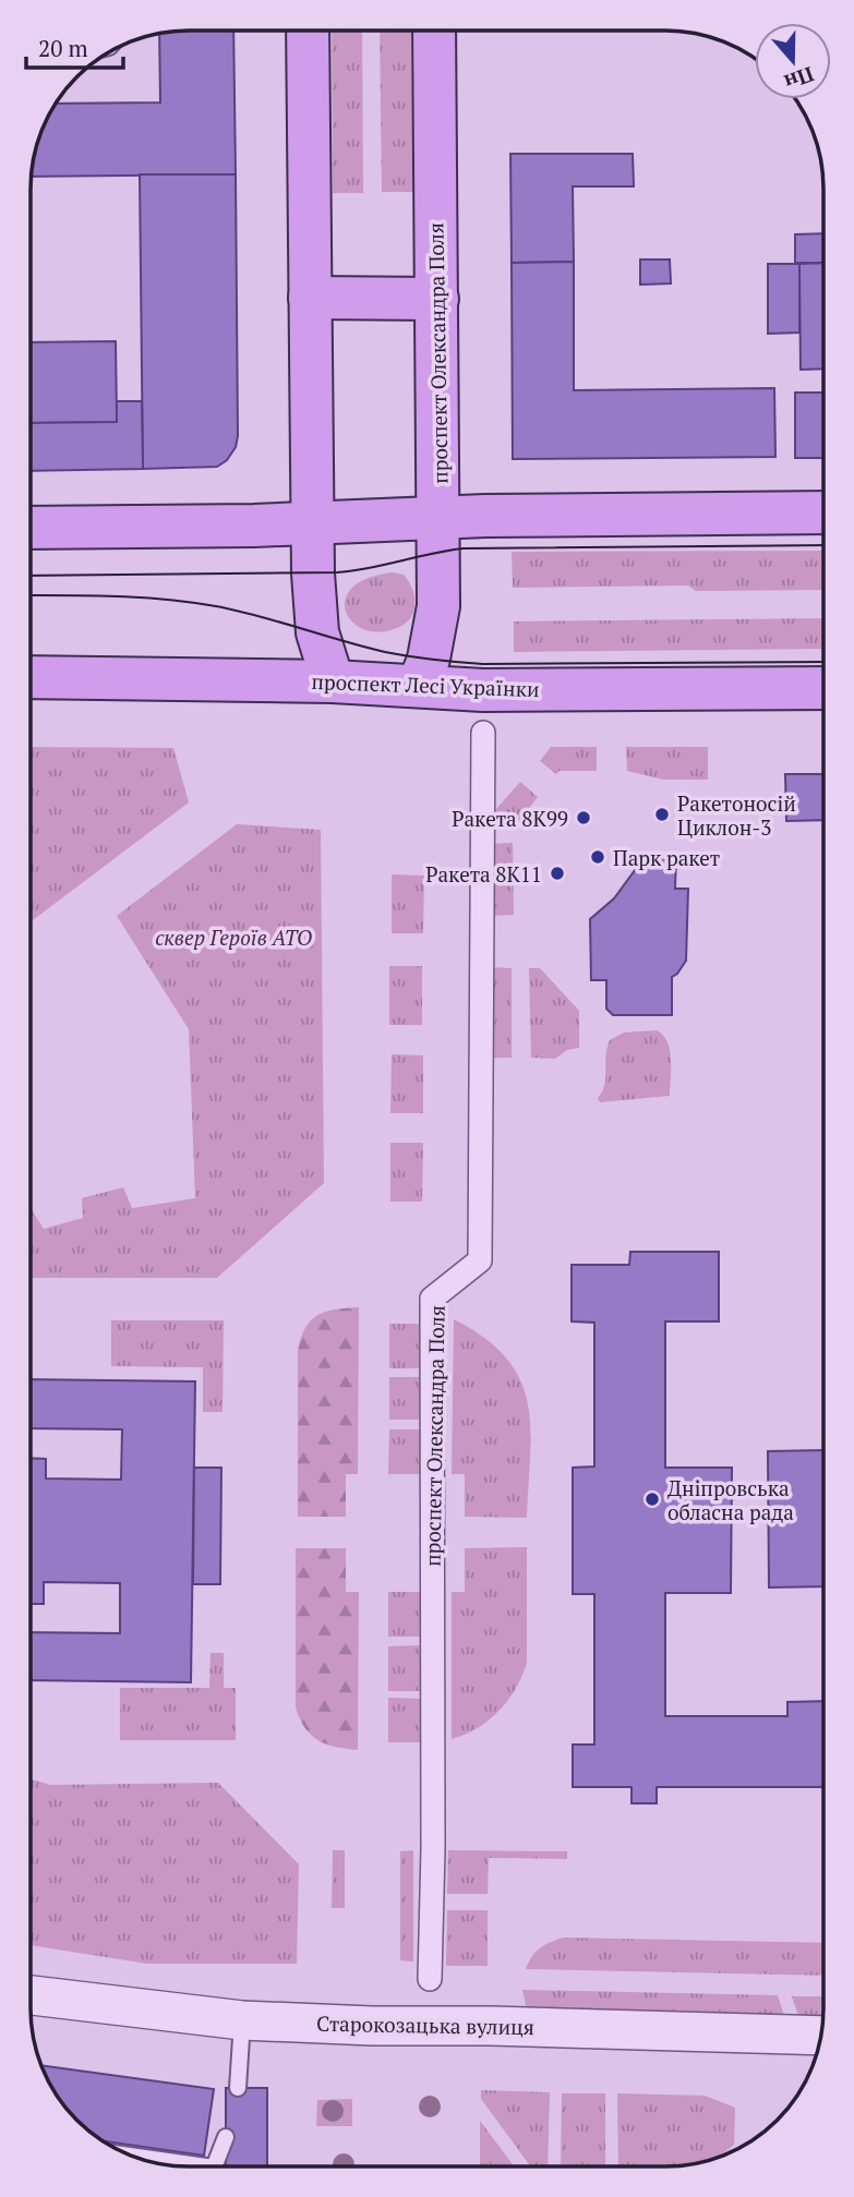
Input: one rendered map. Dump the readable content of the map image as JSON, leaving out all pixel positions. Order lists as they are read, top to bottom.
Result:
{
  "streets": {
    "main road": ["проспект Олександра Поля", "проспект Лесі Українки"],
    "street": ["Старокозацька вулиця"]
  },
  "crossings": [
    ["проспект Олександра Поля", "проспект Лесі Українки"]
  ],
  "parks": ["сквер Героїв АТО"],
  "places": [
    "Ракетоносій Циклон-3",
    "Ракета 8К99",
    "Парк ракет",
    "Ракета 8К11",
    "Дніпровська обласна рада"
  ],
  "scale_bar": "20 m",
  "north": "bottom"
}
